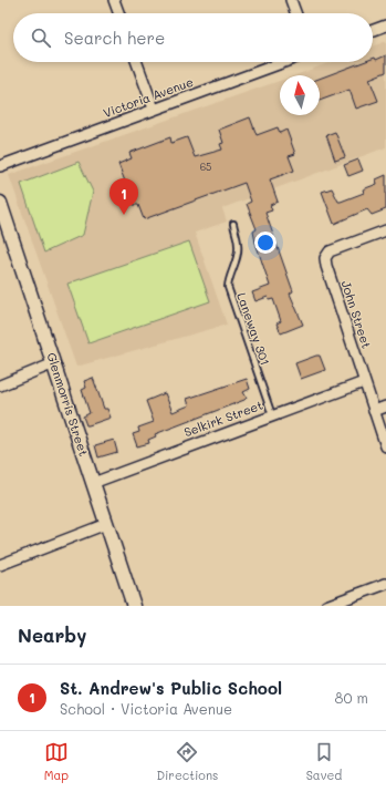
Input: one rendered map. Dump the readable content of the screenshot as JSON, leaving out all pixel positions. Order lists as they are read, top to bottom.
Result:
{
  "streets": {
    "street": [
      "Victoria Avenue",
      "John Street",
      "Glenmorris Street",
      "Selkirk Street"
    ],
    "lane": ["Laneway 301"]
  },
  "crossings": [
    ["John Street", "Selkirk Street"],
    ["Laneway 301", "Selkirk Street"],
    ["Glenmorris Street", "Selkirk Street"]
  ],
  "house_numbers": ["65"],
  "north": "top",
  "page": {
    "search": "Search here",
    "pins": "1",
    "heading": "Nearby",
    "list": [
      {
        "mark": "1",
        "name": "St. Andrew's Public School",
        "note": "School · Victoria Avenue",
        "value": "80 m"
      }
    ],
    "nav": ["Map", "Directions", "Saved"]
  }
}
